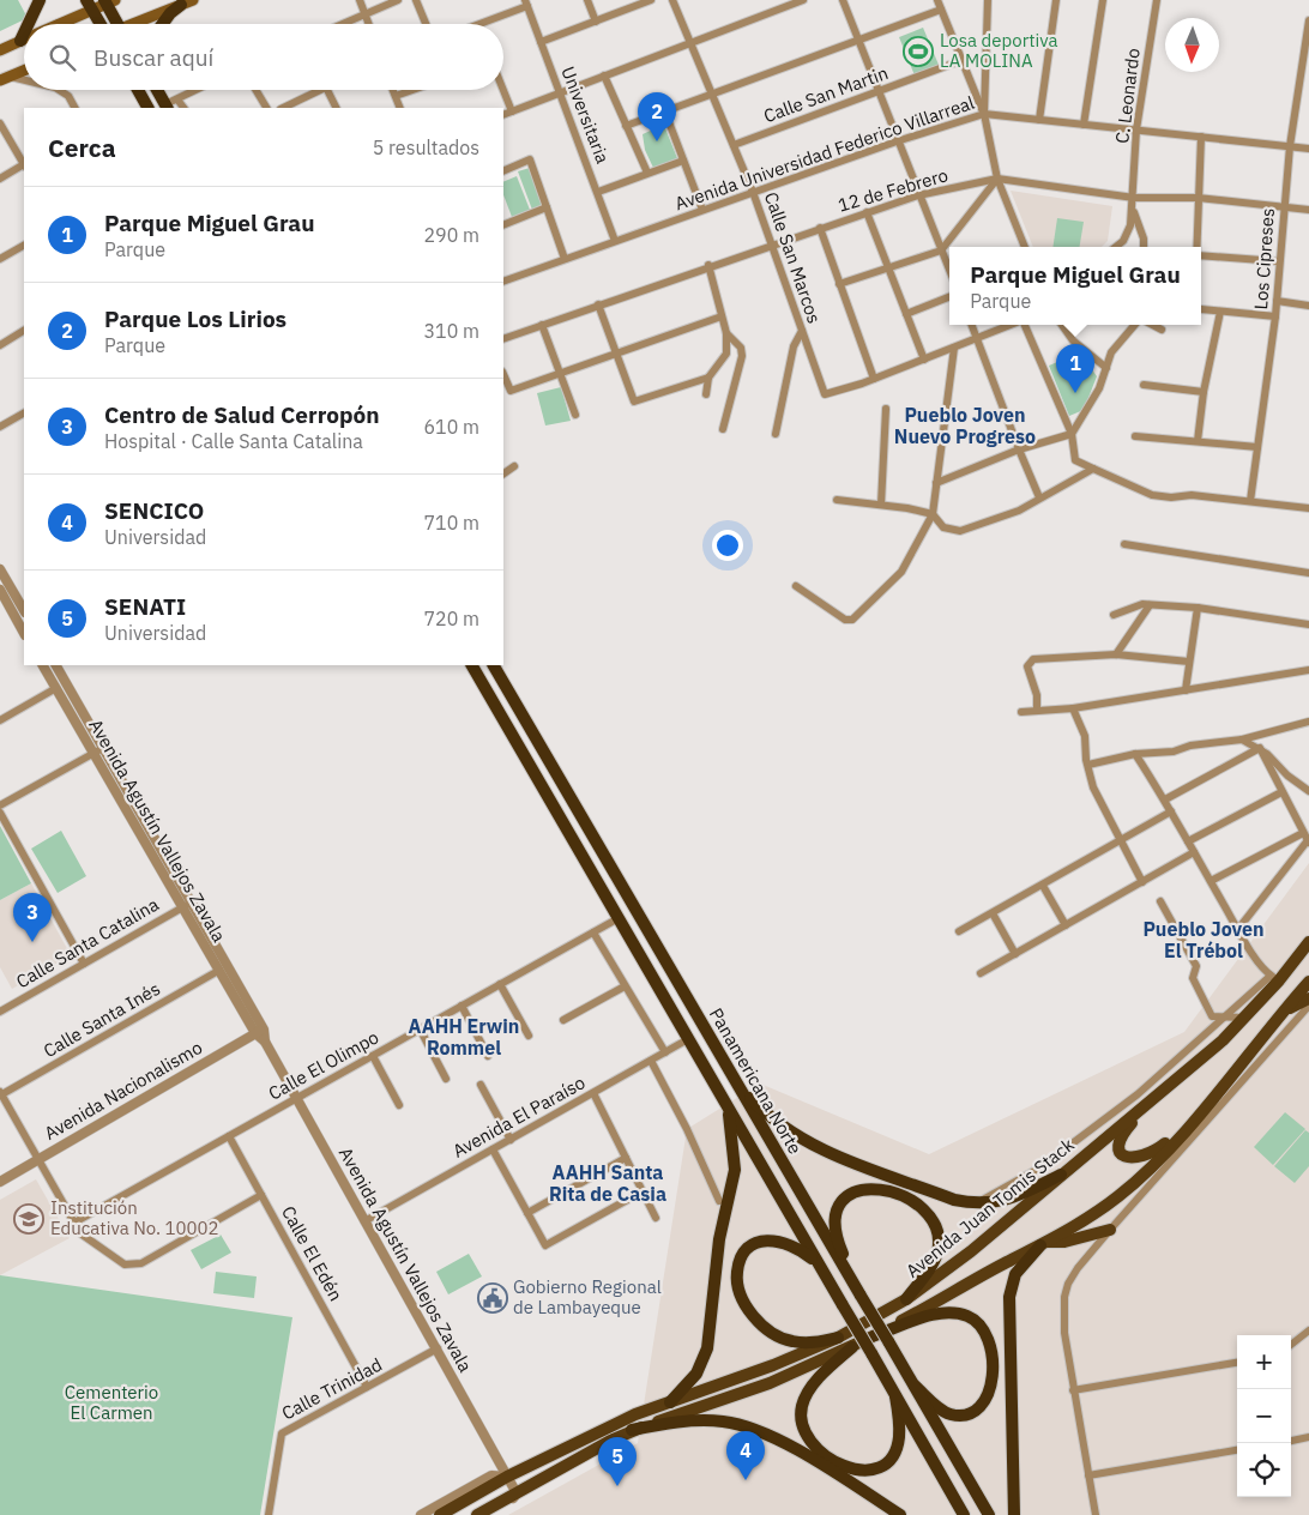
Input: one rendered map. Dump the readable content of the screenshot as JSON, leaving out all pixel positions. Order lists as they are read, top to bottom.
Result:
{
  "streets": {
    "highway": ["Panamericana Norte"],
    "main road": ["Avenida Juan Tomis Stack"],
    "street": [
      "Calle San Martin",
      "C. Leonardo",
      "Universitaria",
      "Avenida Universidad Federico Villarreal",
      "12 de Febrero",
      "Calle San Marcos",
      "Los Cipreses",
      "Avenida Agustín Vallejos Zavala",
      "Calle Santa Catalina",
      "Calle Santa Inés",
      "Calle El Olimpo",
      "Avenida Nacionalismo",
      "Avenida El Paraíso",
      "Calle El Edén",
      "Calle Trinidad"
    ]
  },
  "crossings": [
    ["Calle San Martin", "Calle San Marcos"],
    ["C. Leonardo", "Avenida Universidad Federico Villarreal"],
    ["C. Leonardo", "12 de Febrero"],
    ["Universitaria", "Avenida Universidad Federico Villarreal"],
    ["Avenida Universidad Federico Villarreal", "Calle San Marcos"],
    ["Avenida Universidad Federico Villarreal", "Los Cipreses"],
    ["12 de Febrero", "Calle San Marcos"],
    ["12 de Febrero", "Los Cipreses"],
    ["Avenida Agustín Vallejos Zavala", "Calle Santa Catalina"],
    ["Avenida Agustín Vallejos Zavala", "Calle Santa Inés"],
    ["Avenida Agustín Vallejos Zavala", "Calle El Olimpo"],
    ["Avenida Agustín Vallejos Zavala", "Avenida Nacionalismo"],
    ["Avenida Agustín Vallejos Zavala", "Avenida El Paraíso"],
    ["Avenida Agustín Vallejos Zavala", "Avenida Juan Tomis Stack"],
    ["Avenida Agustín Vallejos Zavala", "Calle Trinidad"],
    ["Calle El Olimpo", "Panamericana Norte"],
    ["Calle El Olimpo", "Calle El Edén"],
    ["Panamericana Norte", "Avenida El Paraíso"],
    ["Calle El Edén", "Calle Trinidad"]
  ],
  "districts": [
    "Pueblo Joven Nuevo Progreso",
    "Pueblo Joven El Trébol",
    "AAHH Erwin Rommel",
    "AAHH Santa Rita de Casia"
  ],
  "parks": ["Cementerio El Carmen"],
  "places": {
    "sports": ["Losa deportiva LA MOLINA"],
    "school or university": ["Institución Educativa No. 10002"],
    "public building": ["Gobierno Regional de Lambayeque"]
  },
  "north": "bottom",
  "page": {
    "search": "Buscar aquí",
    "pins": [
      "2",
      "1",
      "3",
      "4",
      "5"
    ],
    "heading": ["Cerca", "5 resultados"],
    "list": [
      {
        "mark": "1",
        "name": "Parque Miguel Grau",
        "note": "Parque",
        "value": "290 m"
      },
      {
        "mark": "2",
        "name": "Parque Los Lirios",
        "note": "Parque",
        "value": "310 m"
      },
      {
        "mark": "3",
        "name": "Centro de Salud Cerropón",
        "note": "Hospital · Calle Santa Catalina",
        "value": "610 m"
      },
      {
        "mark": "4",
        "name": "SENCICO",
        "note": "Universidad",
        "value": "710 m"
      },
      {
        "mark": "5",
        "name": "SENATI",
        "note": "Universidad",
        "value": "720 m"
      }
    ],
    "popup": ["Parque Miguel Grau", "Parque"],
    "map_buttons": ["+", "−"]
  }
}
